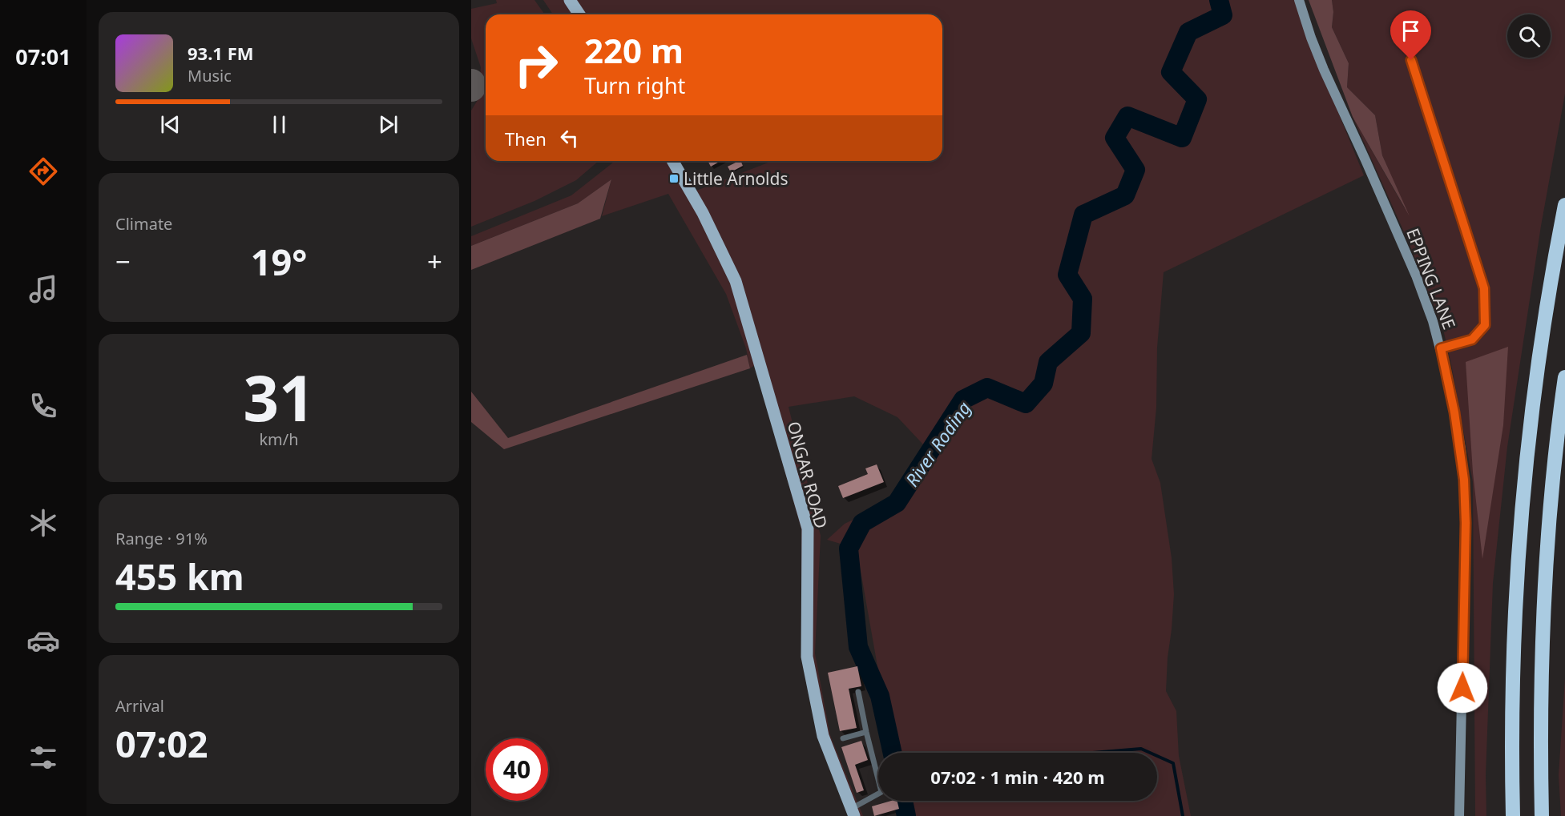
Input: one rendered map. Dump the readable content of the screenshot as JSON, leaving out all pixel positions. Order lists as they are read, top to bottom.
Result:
{
  "streets": {
    "main road": ["ONGAR ROAD"],
    "street": ["EPPING LANE"]
  },
  "water": ["River Roding"],
  "places": {
    "transit": ["Little Arnolds"]
  },
  "page": {
    "tabs": "07:01",
    "turn": ["220 m", "Turn right"],
    "song": ["93.1 FM", "Music"],
    "then": "Then",
    "tile": [
      "Climate",
      ["31", "km/h"],
      ["Range · 91%", "455 km"],
      ["Arrival", "07:02"]
    ],
    "heat": ["−", "19°", "+"],
    "limit": "40",
    "trip": "07:02 · 1 min · 420 m"
  }
}
